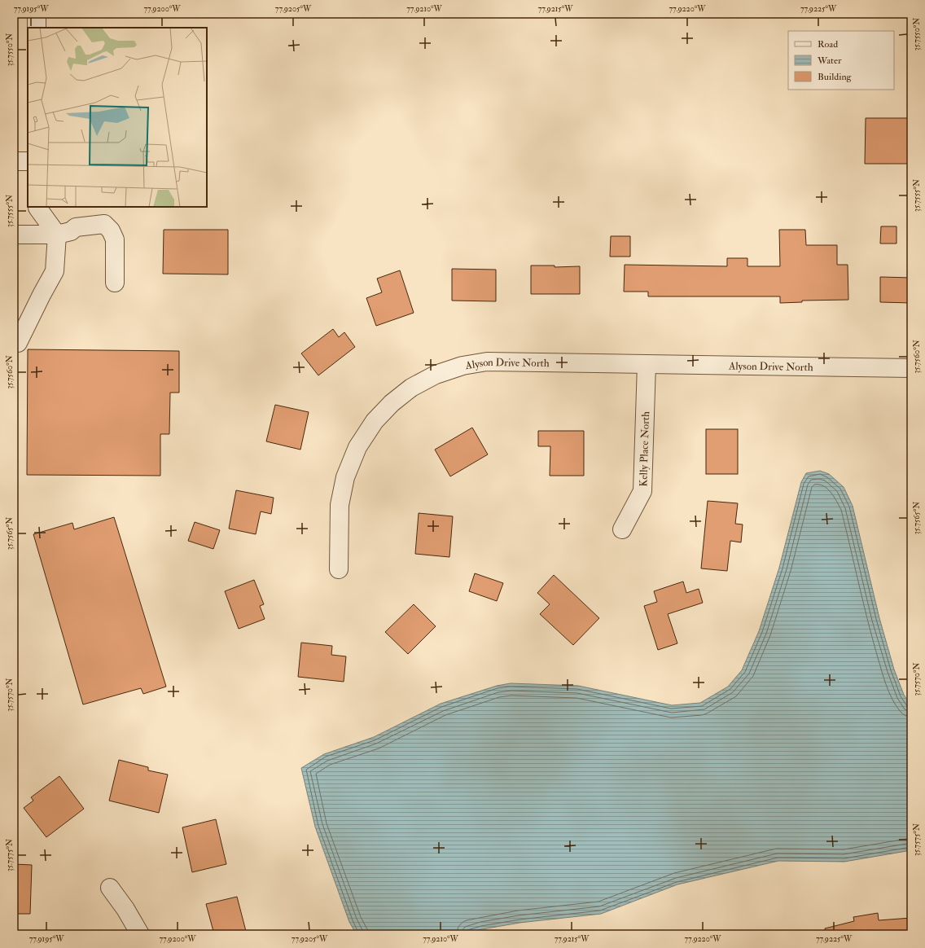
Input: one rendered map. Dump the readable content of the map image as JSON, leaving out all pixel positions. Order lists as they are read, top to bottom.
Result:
{
  "streets": {
    "street": ["Alyson Drive North", "Kelly Place North"]
  },
  "crossings": [
    ["Alyson Drive North", "Kelly Place North"]
  ],
  "legend": ["Road", "Water", "Building"],
  "coordinates": [
    "77.9195°W",
    "77.9200°W",
    "77.9205°W",
    "77.9210°W",
    "77.9215°W",
    "77.9220°W",
    "77.9225°W",
    "35.7550°N",
    "35.7555°N",
    "35.7560°N",
    "35.7565°N",
    "35.7570°N",
    "35.7575°N"
  ]
}
